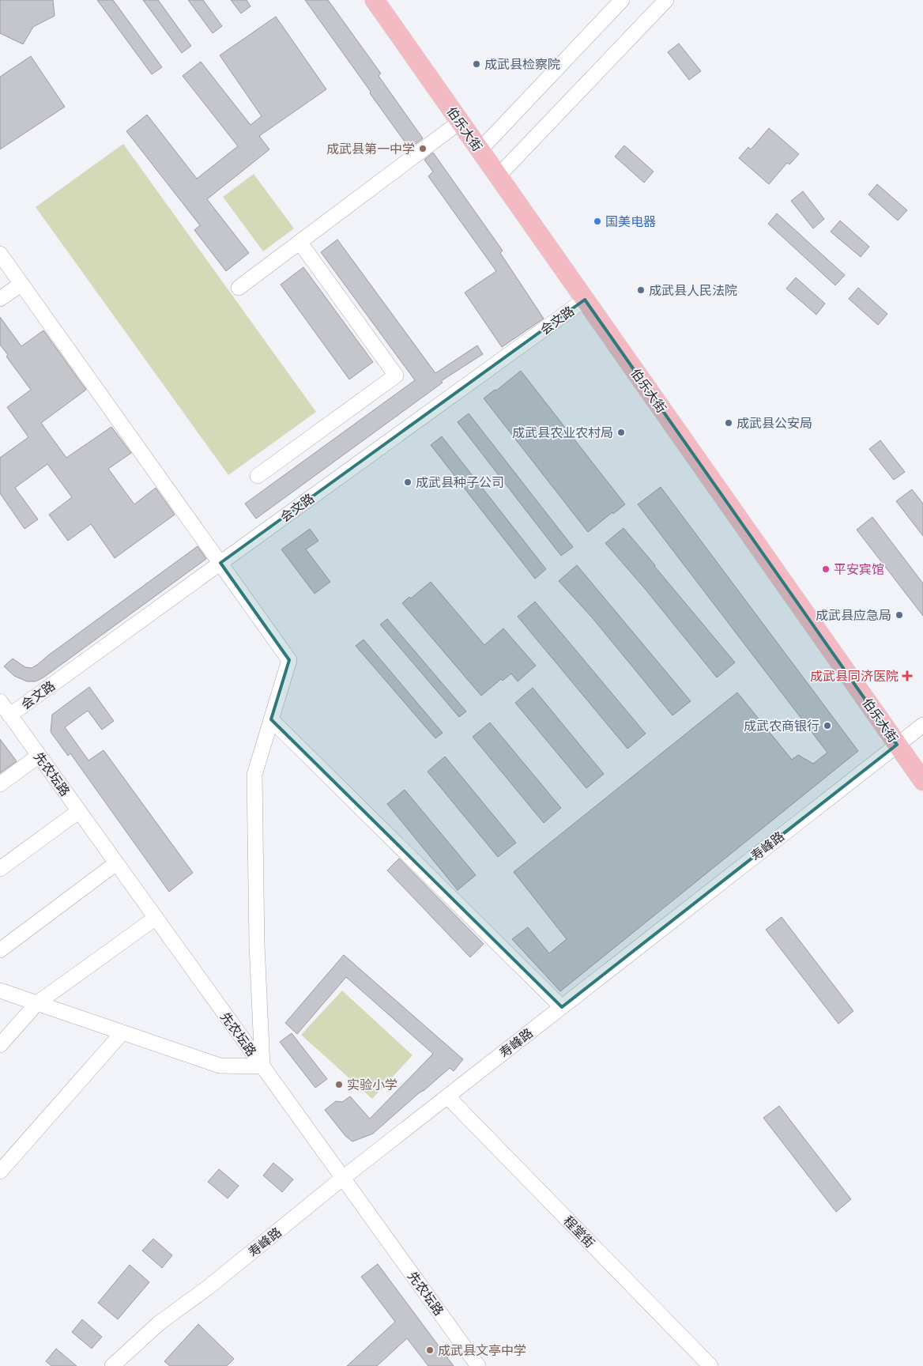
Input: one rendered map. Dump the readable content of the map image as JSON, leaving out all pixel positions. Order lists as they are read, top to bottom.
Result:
{
  "streets": {
    "main road": ["伯乐大街"],
    "street": [
      "会文路",
      "先农坛路",
      "寿峰路",
      "程堂街"
    ]
  },
  "crossings": [
    ["伯乐大街", "会文路"],
    ["伯乐大街", "寿峰路"],
    ["会文路", "先农坛路"],
    ["先农坛路", "寿峰路"],
    ["寿峰路", "程堂街"]
  ],
  "places": {
    "other": [
      "成武县检察院",
      "成武县第一中学",
      "国美电器",
      "成武县人民法院",
      "成武县公安局",
      "成武县农业农村局",
      "成武县种子公司",
      "平安宾馆",
      "成武县应急局",
      "成武农商银行",
      "实验小学",
      "成武县文亭中学"
    ],
    "health": ["成武县同济医院"]
  }
}
